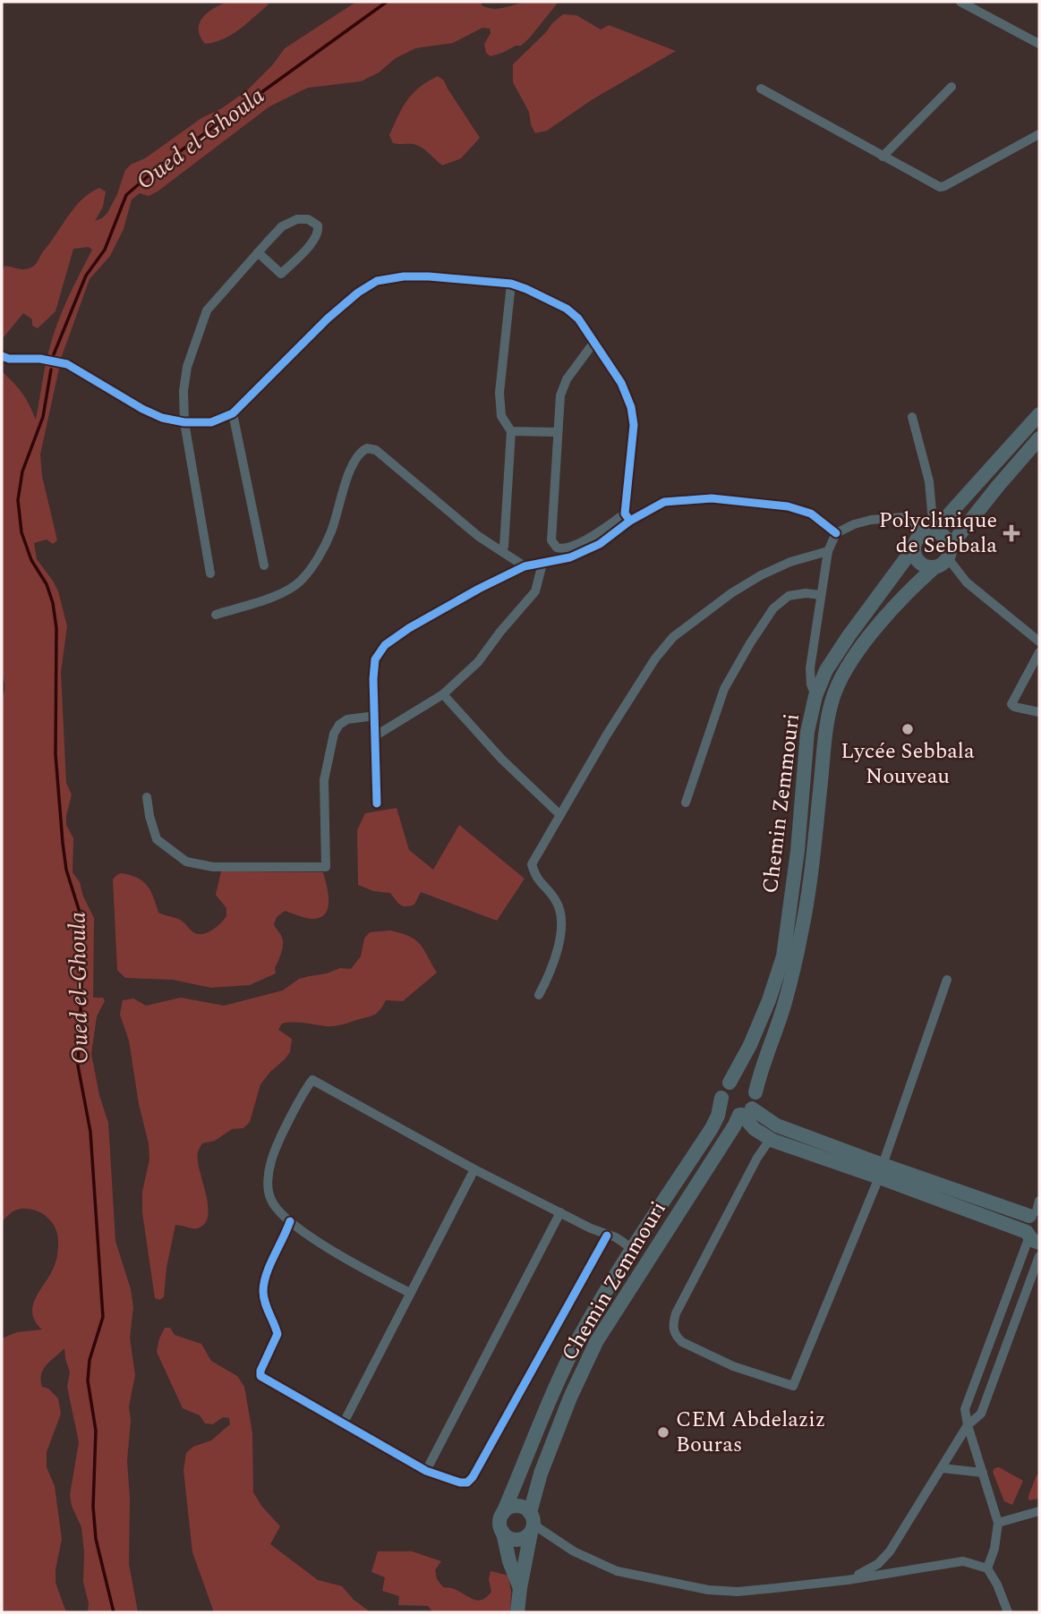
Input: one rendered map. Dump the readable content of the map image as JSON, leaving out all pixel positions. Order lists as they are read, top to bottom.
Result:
{
  "streets": {
    "street": ["Chemin Zemmouri"]
  },
  "water": ["Oued el-Ghoula"],
  "places": {
    "health": ["Polyclinique de Sebbala"],
    "other": ["Lycée Sebbala Nouveau", "CEM Abdelaziz Bouras"]
  }
}
